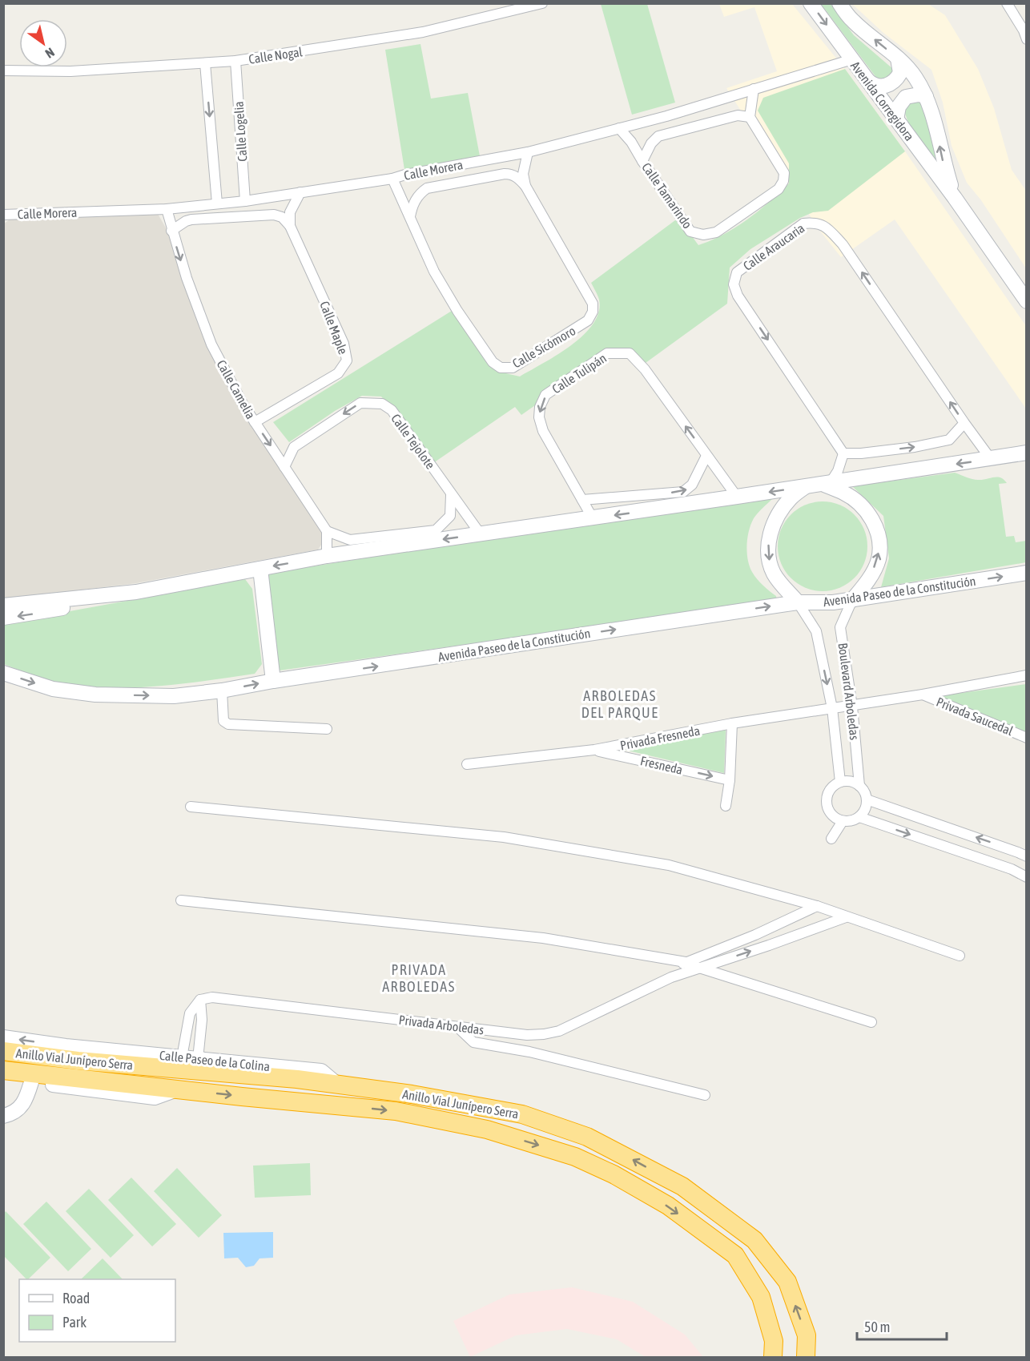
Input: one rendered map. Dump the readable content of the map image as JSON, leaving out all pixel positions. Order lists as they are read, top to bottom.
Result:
{
  "streets": {
    "highway": ["Anillo Vial Junípero Serra"],
    "street": [
      "Calle Nogal",
      "Avenida Corregidora",
      "Calle Logelia",
      "Calle Morera",
      "Calle Tamarindo",
      "Calle Araucaria",
      "Calle Maple",
      "Calle Sicómoro",
      "Calle Tulipán",
      "Calle Camelia",
      "Calle Tejolote",
      "Avenida Paseo de la Constitución",
      "Boulevard Arboledas",
      "Privada Saucedal",
      "Privada Fresneda",
      "Fresneda",
      "Privada Arboledas",
      "Calle Paseo de la Colina"
    ]
  },
  "crossings": [
    ["Calle Nogal", "Calle Logelia"],
    ["Avenida Corregidora", "Calle Morera"],
    ["Calle Logelia", "Calle Morera"],
    ["Calle Morera", "Calle Tamarindo"],
    ["Calle Morera", "Calle Sicómoro"],
    ["Calle Morera", "Calle Camelia"],
    ["Calle Maple", "Calle Camelia"],
    ["Calle Camelia", "Calle Tejolote"],
    ["Avenida Paseo de la Constitución", "Boulevard Arboledas"],
    ["Boulevard Arboledas", "Privada Saucedal"],
    ["Boulevard Arboledas", "Privada Fresneda"],
    ["Privada Saucedal", "Privada Fresneda"],
    ["Privada Fresneda", "Fresneda"],
    ["Anillo Vial Junípero Serra", "Calle Paseo de la Colina"]
  ],
  "one_way": ["Calle Camelia", "Fresneda"],
  "districts": ["ARBOLEDAS DEL PARQUE", "PRIVADA ARBOLEDAS"],
  "legend": ["Road", "Park"],
  "scale_bar": "50 m",
  "north": "bottom right"
}
